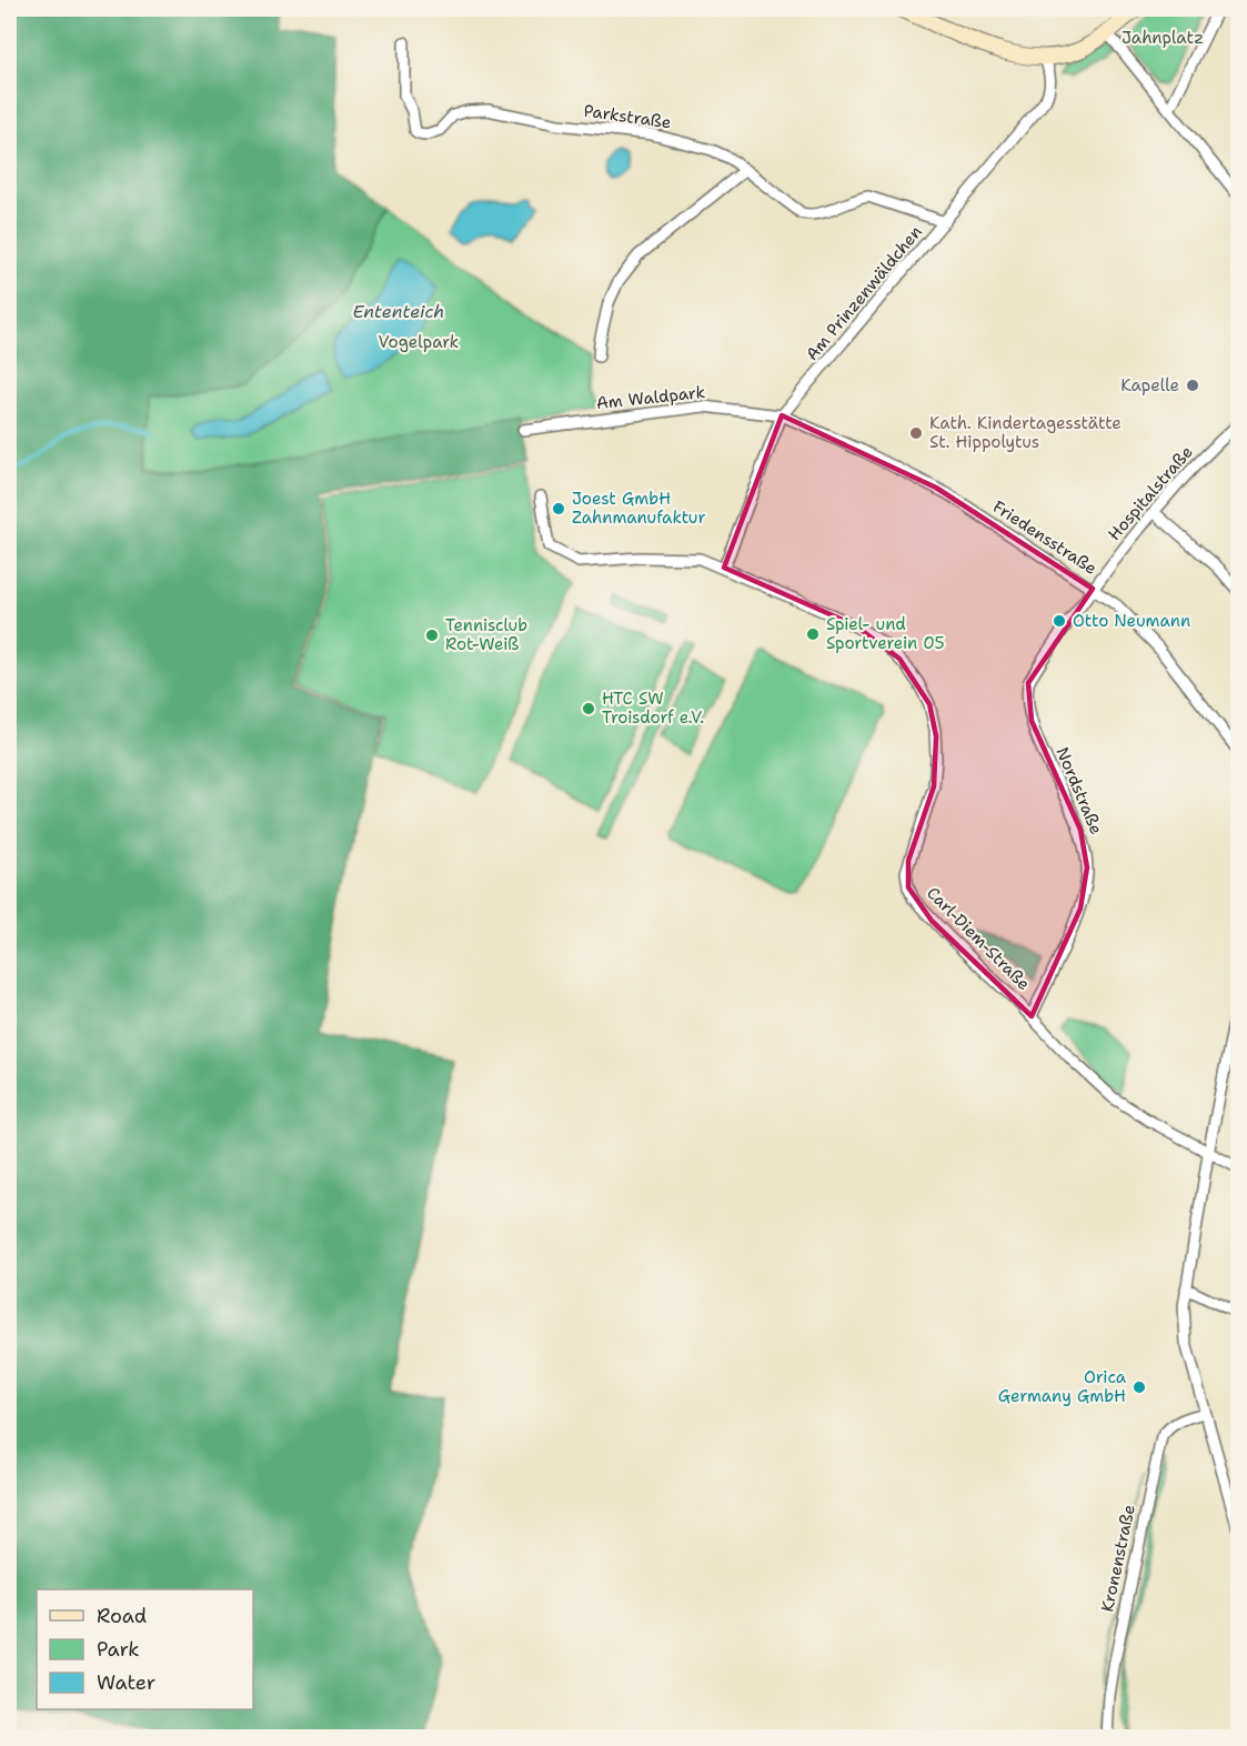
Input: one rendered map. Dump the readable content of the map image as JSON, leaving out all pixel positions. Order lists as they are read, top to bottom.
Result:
{
  "streets": {
    "street": [
      "Parkstraße",
      "Am Prinzenwäldchen",
      "Am Waldpark",
      "Hospitalstraße",
      "Friedensstraße",
      "Nordstraße",
      "Carl-Diem-Straße",
      "Kronenstraße"
    ]
  },
  "crossings": [
    ["Parkstraße", "Am Prinzenwäldchen"],
    ["Am Prinzenwäldchen", "Am Waldpark"],
    ["Am Prinzenwäldchen", "Friedensstraße"],
    ["Am Prinzenwäldchen", "Carl-Diem-Straße"],
    ["Am Waldpark", "Friedensstraße"],
    ["Hospitalstraße", "Friedensstraße"],
    ["Hospitalstraße", "Nordstraße"],
    ["Friedensstraße", "Nordstraße"],
    ["Nordstraße", "Carl-Diem-Straße"]
  ],
  "water": ["Ententeich"],
  "parks": ["Jahnplatz", "Vogelpark"],
  "places": [
    "Kapelle",
    "Kath. Kindertagesstätte St. Hippolytus",
    "Joest GmbH Zahnmanufaktur",
    "Otto Neumann",
    "Spiel- und Sportverein 05",
    "Tennisclub Rot-Weiß",
    "HTC SW Troisdorf e.V.",
    "Orica Germany GmbH"
  ],
  "legend": ["Road", "Park", "Water"]
}
